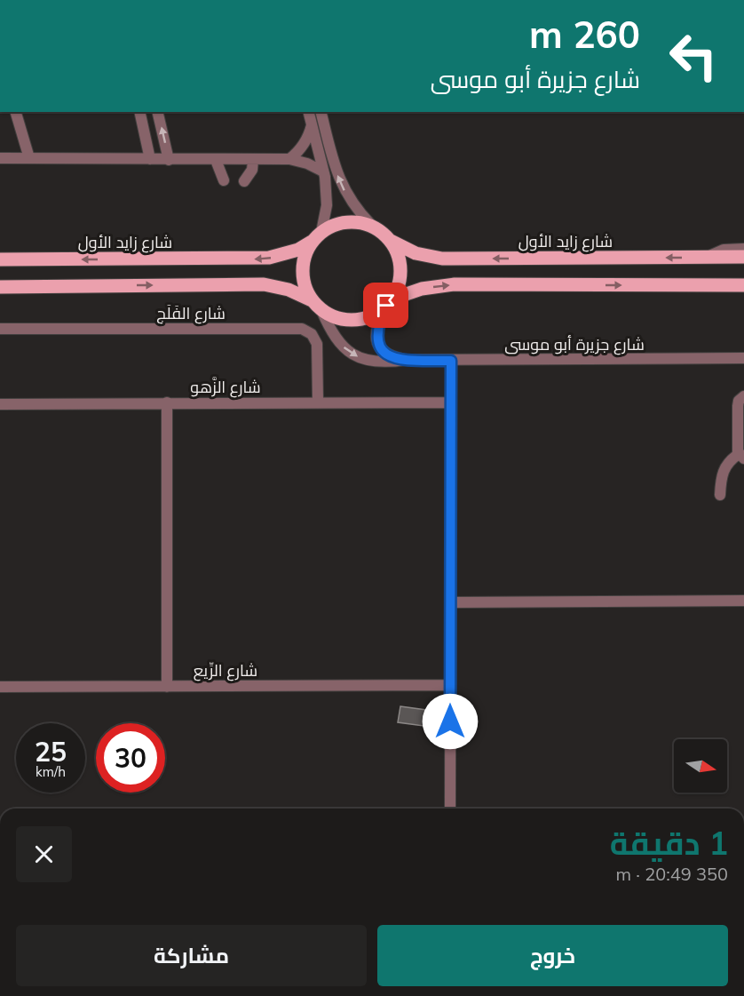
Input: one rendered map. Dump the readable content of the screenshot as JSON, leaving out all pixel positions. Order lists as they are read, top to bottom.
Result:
{
  "streets": {
    "main road": ["شارع زايد الأول"],
    "street": [
      "شارع الفَلَج",
      "شارع جزيرة أبو موسى",
      "شارع الزَّهو",
      "شارع الرِّيع"
    ]
  },
  "crossings": [
    ["شارع زايد الأول", "شارع جزيرة أبو موسى"],
    ["شارع الفَلَج", "شارع الزَّهو"]
  ],
  "north": "right",
  "page": {
    "turn": ["260 m", "شارع جزيرة أبو موسى"],
    "speed": "25 km/h",
    "limit": "30",
    "heading": ["1 دقيقة", "350 m · 20:49"],
    "buttons": ["خروج", "مشاركة"]
  }
}
